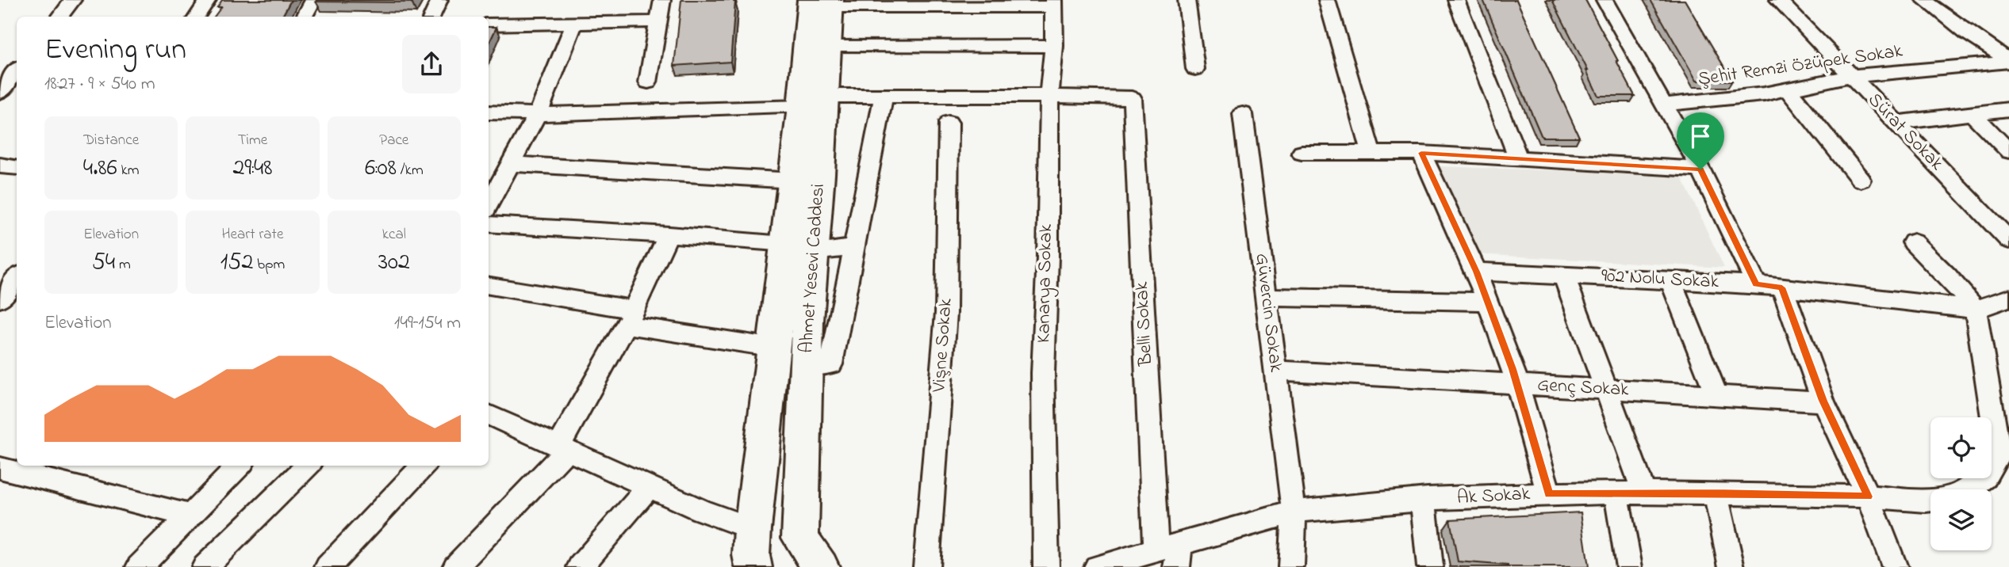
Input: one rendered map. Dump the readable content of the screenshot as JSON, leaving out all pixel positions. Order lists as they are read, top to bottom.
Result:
{
  "streets": {
    "main road": ["Ahmet Yesevi Caddesi"],
    "street": [
      "Şehit Remzi Özüpek Sokak",
      "Sürat Sokak",
      "902 Nolu Sokak",
      "Kanarya Sokak",
      "Güvercin Sokak",
      "Belli Sokak",
      "Vişne Sokak",
      "Genç Sokak",
      "Ak Sokak"
    ]
  },
  "crossings": [
    ["Şehit Remzi Özüpek Sokak", "Sürat Sokak"],
    ["902 Nolu Sokak", "Ak Sokak"],
    ["Kanarya Sokak", "Belli Sokak"],
    ["Güvercin Sokak", "Genç Sokak"],
    ["Güvercin Sokak", "Ak Sokak"],
    ["Belli Sokak", "Ak Sokak"]
  ],
  "page": {
    "heading": ["Evening run", "18:27 · 9 × 540 m"],
    "stats": [
      ["Distance", "4.86 km"],
      ["Time", "29:48"],
      ["Pace", "6:08 /km"],
      ["Elevation", "54 m"],
      ["Heart rate", "152 bpm"],
      ["kcal", "302"]
    ],
    "chart": ["Elevation", "149–154 m"]
  }
}
